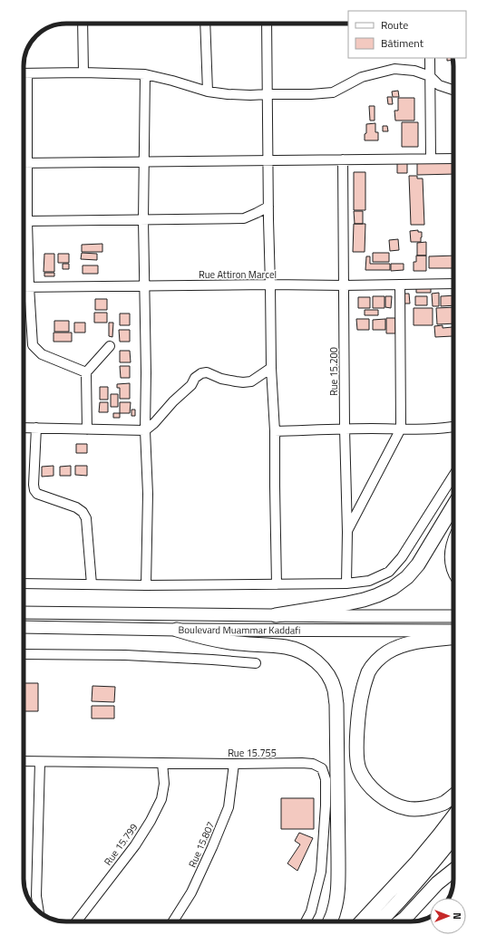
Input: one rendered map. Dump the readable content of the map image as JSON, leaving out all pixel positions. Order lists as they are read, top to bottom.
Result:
{
  "streets": {
    "main road": ["Boulevard Muammar Kaddafi"],
    "street": [
      "Rue Attiron Marcel",
      "Rue 15.200",
      "Rue 15.755",
      "Rue 15.799",
      "Rue 15.807"
    ]
  },
  "crossings": [
    ["Rue Attiron Marcel", "Rue 15.200"],
    ["Rue 15.755", "Rue 15.799"],
    ["Rue 15.755", "Rue 15.807"]
  ],
  "legend": ["Route", "Bâtiment"],
  "north": "right"
}
